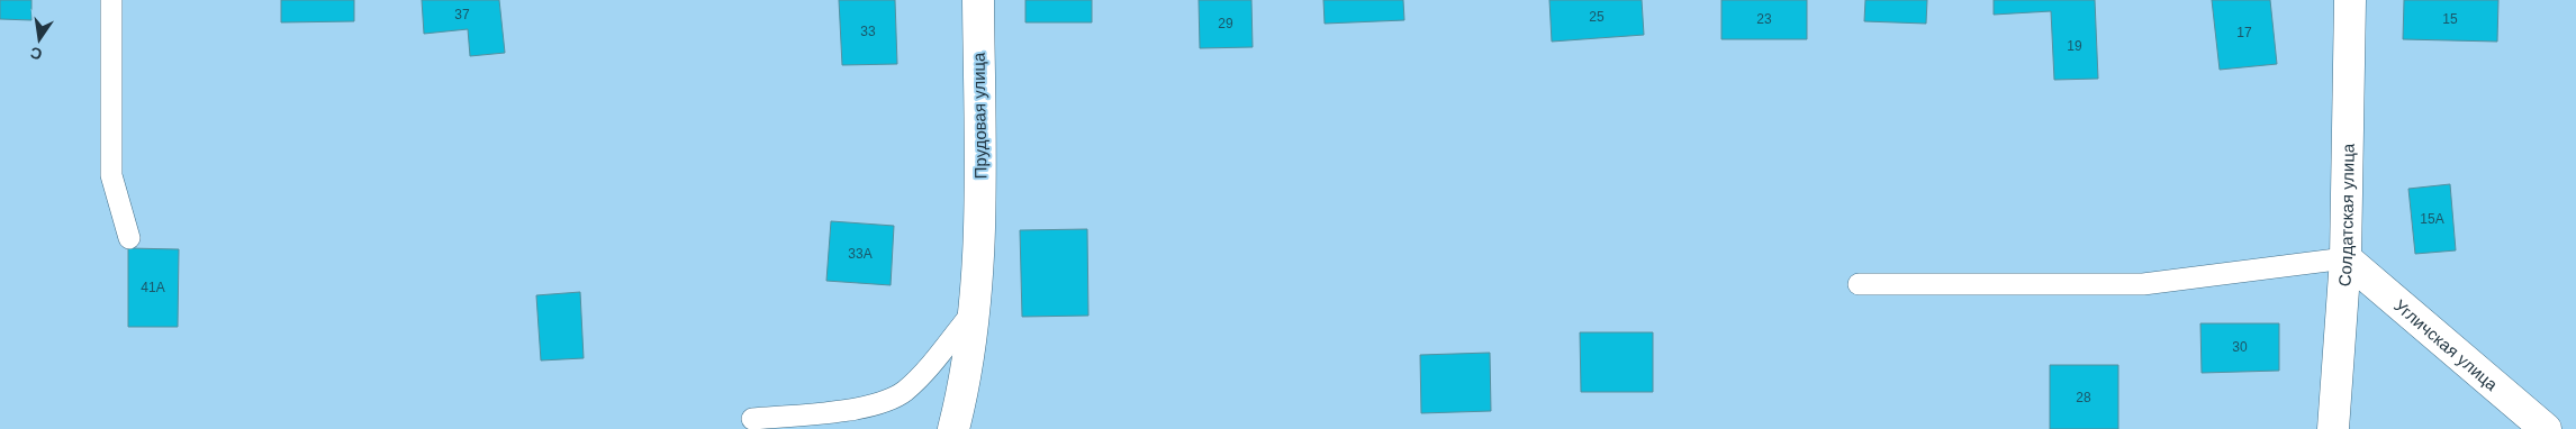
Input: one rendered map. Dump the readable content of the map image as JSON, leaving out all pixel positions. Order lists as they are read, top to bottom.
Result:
{
  "streets": {
    "street": ["Прудовая улица", "Солдатская улица", "Угличская улица"]
  },
  "crossings": [
    ["Солдатская улица", "Угличская улица"]
  ],
  "house_numbers": [
    "37",
    "25",
    "23",
    "15",
    "29",
    "33",
    "17",
    "19",
    "15А",
    "33А",
    "41А",
    "30",
    "28"
  ],
  "north": "bottom"
}
